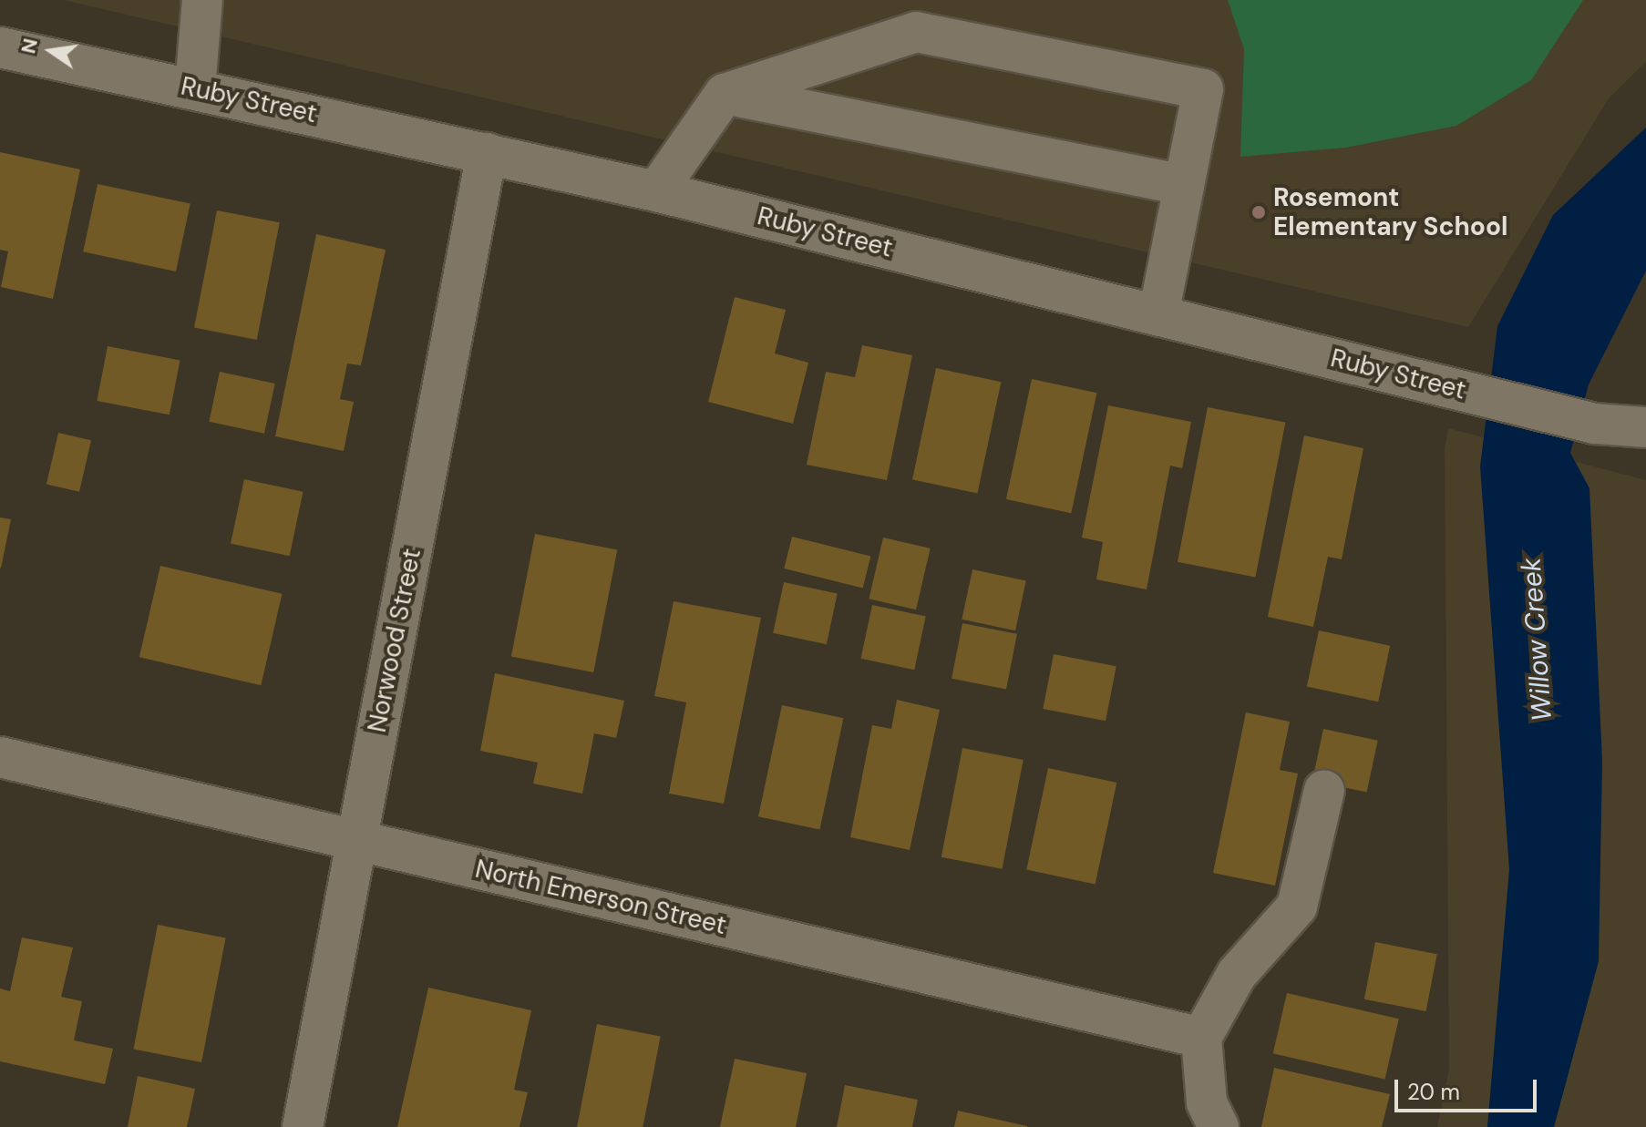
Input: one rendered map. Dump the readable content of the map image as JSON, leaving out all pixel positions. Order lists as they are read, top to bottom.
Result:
{
  "streets": {
    "street": ["Ruby Street", "Norwood Street", "North Emerson Street"]
  },
  "crossings": [
    ["Ruby Street", "Norwood Street"],
    ["Norwood Street", "North Emerson Street"]
  ],
  "water": ["Willow Creek"],
  "places": ["Rosemont Elementary School"],
  "scale_bar": "20 m",
  "north": "left"
}
